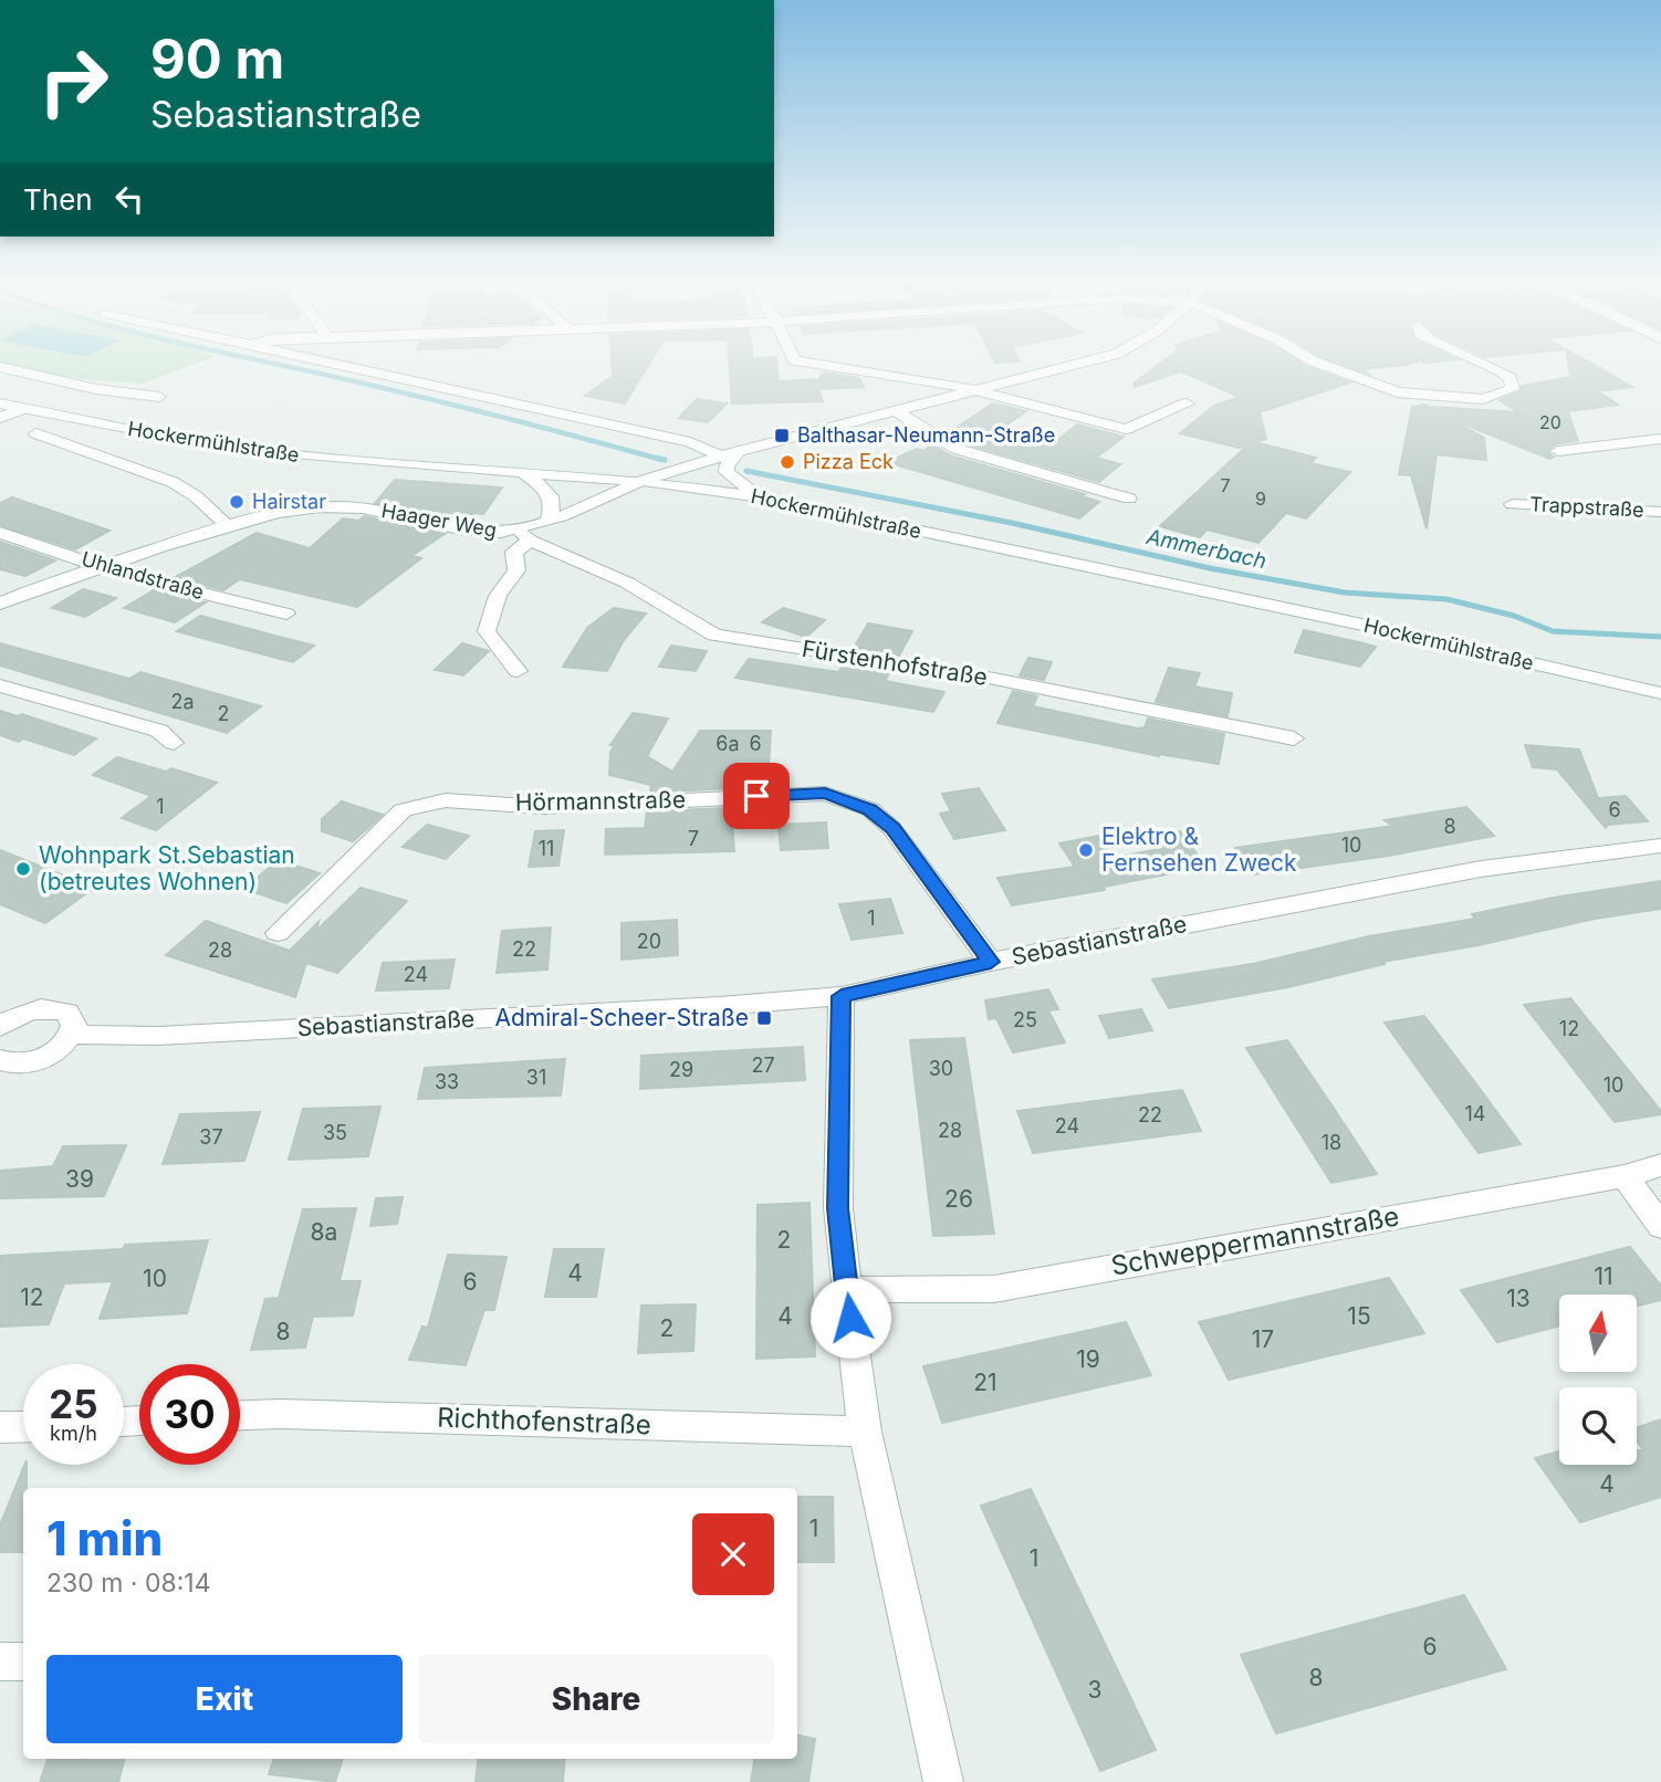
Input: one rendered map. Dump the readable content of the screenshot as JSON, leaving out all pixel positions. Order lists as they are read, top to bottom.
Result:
{
  "streets": {
    "street": [
      "Hockermühlstraße",
      "Trappstraße",
      "Haager Weg",
      "Uhlandstraße",
      "Fürstenhofstraße",
      "Hörmannstraße",
      "Sebastianstraße",
      "Schweppermannstraße",
      "Richthofenstraße"
    ]
  },
  "crossings": [
    ["Hockermühlstraße", "Haager Weg"],
    ["Haager Weg", "Uhlandstraße"],
    ["Haager Weg", "Fürstenhofstraße"],
    ["Hörmannstraße", "Sebastianstraße"]
  ],
  "water": ["Ammerbach"],
  "places": {
    "transit": ["Balthasar-Neumann-Straße", "Admiral-Scheer-Straße"],
    "other": [
      "Pizza Eck",
      "Hairstar",
      "Elektro & Fernsehen Zweck",
      "Wohnpark St.Sebastian (betreutes Wohnen)"
    ]
  },
  "house_numbers": [
    "20",
    "7",
    "9",
    "2a",
    "2",
    "6a",
    "6",
    "1",
    "6",
    "8",
    "7",
    "10",
    "11",
    "1",
    "20",
    "22",
    "28",
    "24",
    "25",
    "12",
    "27",
    "30",
    "29",
    "31",
    "33",
    "10",
    "14",
    "22",
    "24",
    "28",
    "35",
    "37",
    "18",
    "39",
    "26",
    "8a",
    "2",
    "4",
    "11",
    "10",
    "6",
    "12",
    "13",
    "4",
    "15",
    "2",
    "8",
    "17",
    "19",
    "21",
    "4",
    "1",
    "1",
    "6",
    "8",
    "3"
  ],
  "north": "top",
  "page": {
    "turn": ["90 m", "Sebastianstraße"],
    "then": "Then",
    "speed": "25 km/h",
    "limit": "30",
    "heading": ["1 min", "230 m · 08:14"],
    "buttons": ["Exit", "Share"]
  }
}
